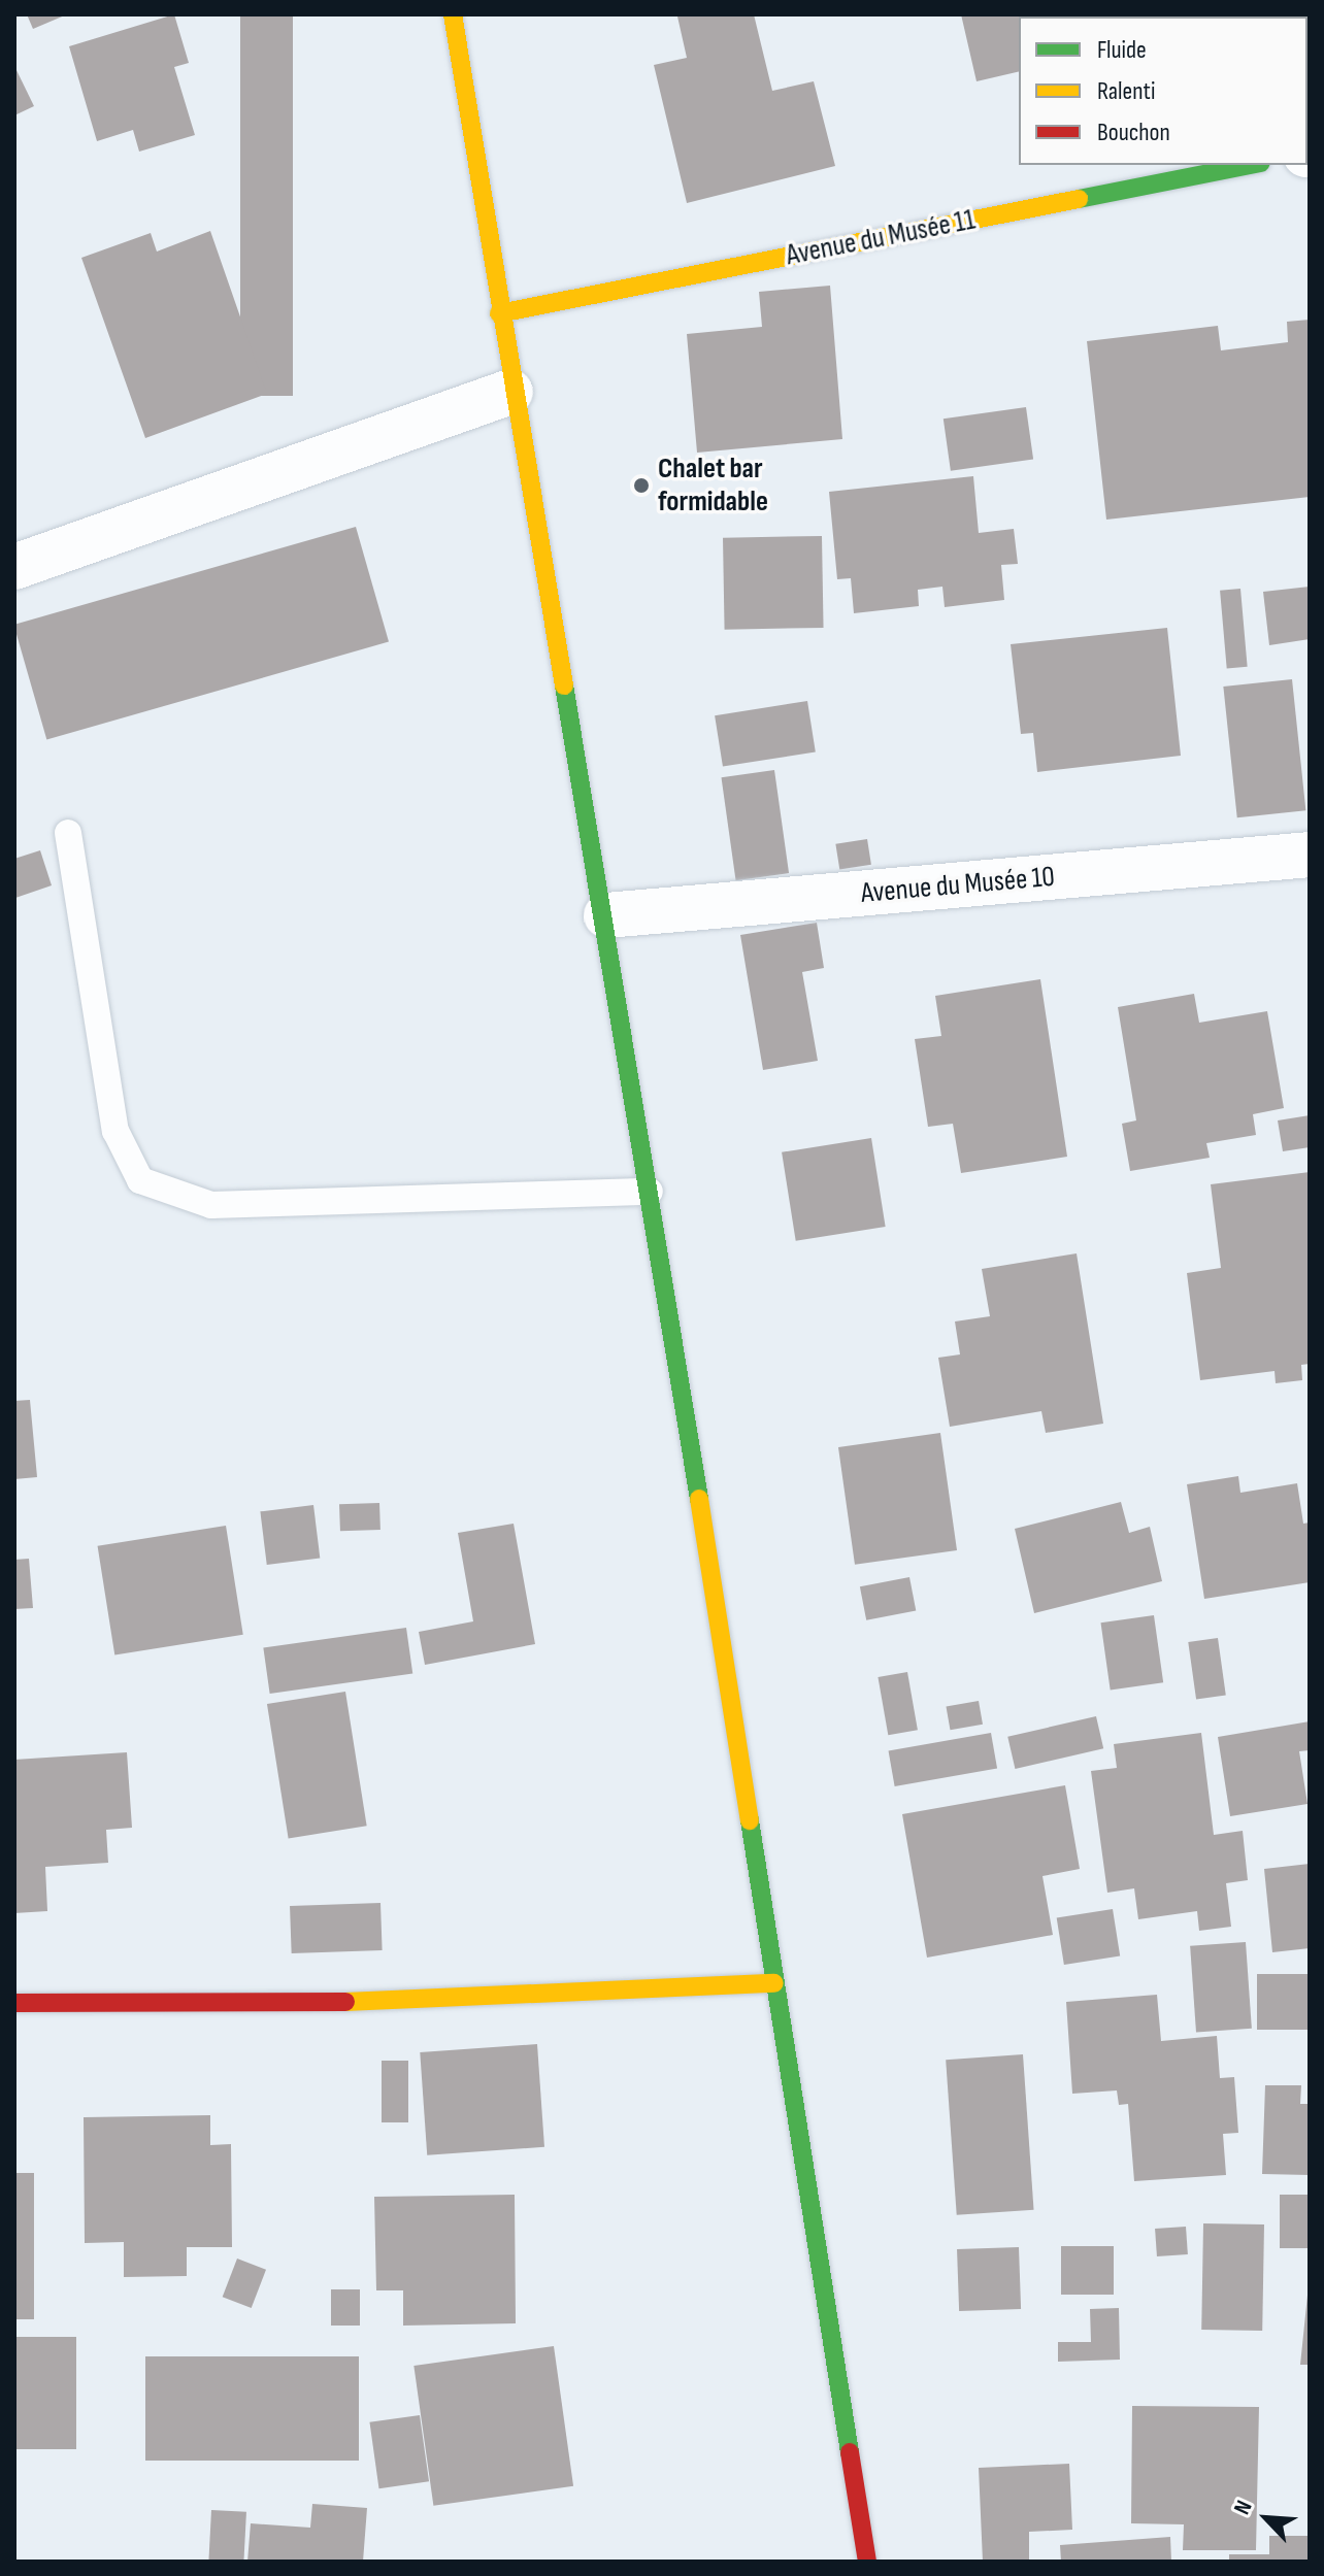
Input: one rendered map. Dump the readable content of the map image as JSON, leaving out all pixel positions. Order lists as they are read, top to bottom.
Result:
{
  "streets": {
    "street": ["Avenue du Musée 11", "Avenue du Musée 10"]
  },
  "places": ["Chalet bar formidable"],
  "legend": ["Fluide", "Ralenti", "Bouchon"],
  "north": "top left"
}
